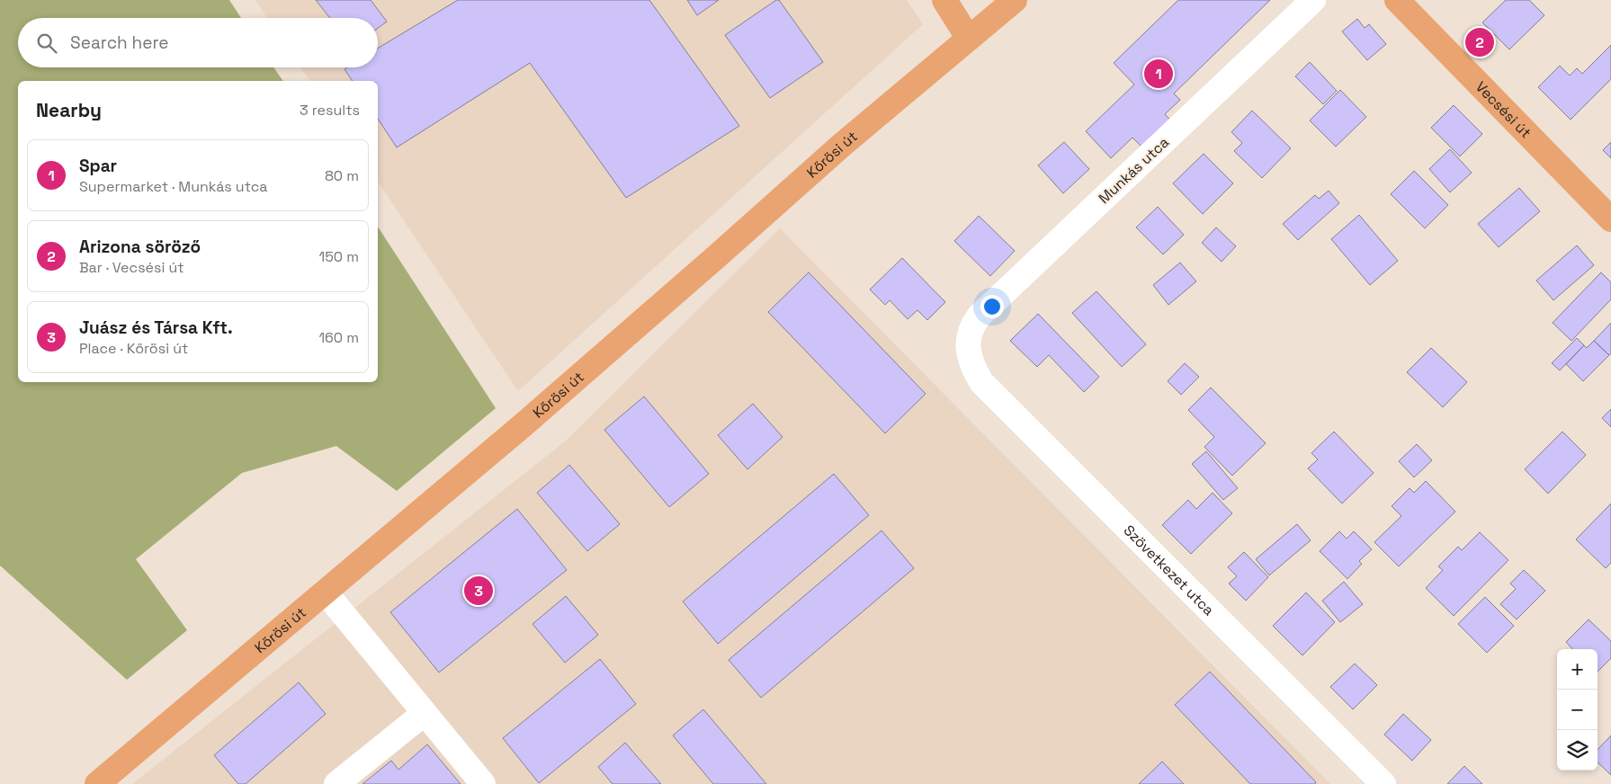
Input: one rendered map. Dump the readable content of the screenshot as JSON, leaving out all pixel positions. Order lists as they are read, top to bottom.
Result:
{
  "streets": {
    "main road": ["Vecsési út", "Kőrösi út"],
    "street": ["Munkás utca", "Szövetkezet utca"]
  },
  "crossings": [
    ["Munkás utca", "Szövetkezet utca"]
  ],
  "page": {
    "search": "Search here",
    "pins": ["2", "1", "3"],
    "heading": ["Nearby", "3 results"],
    "list": [
      {
        "mark": "1",
        "name": "Spar",
        "note": "Supermarket · Munkás utca",
        "value": "80 m"
      },
      {
        "mark": "2",
        "name": "Arizona söröző",
        "note": "Bar · Vecsési út",
        "value": "150 m"
      },
      {
        "mark": "3",
        "name": "Juász és Társa Kft.",
        "note": "Place · Kőrösi út",
        "value": "160 m"
      }
    ],
    "map_buttons": ["+", "−"]
  }
}
